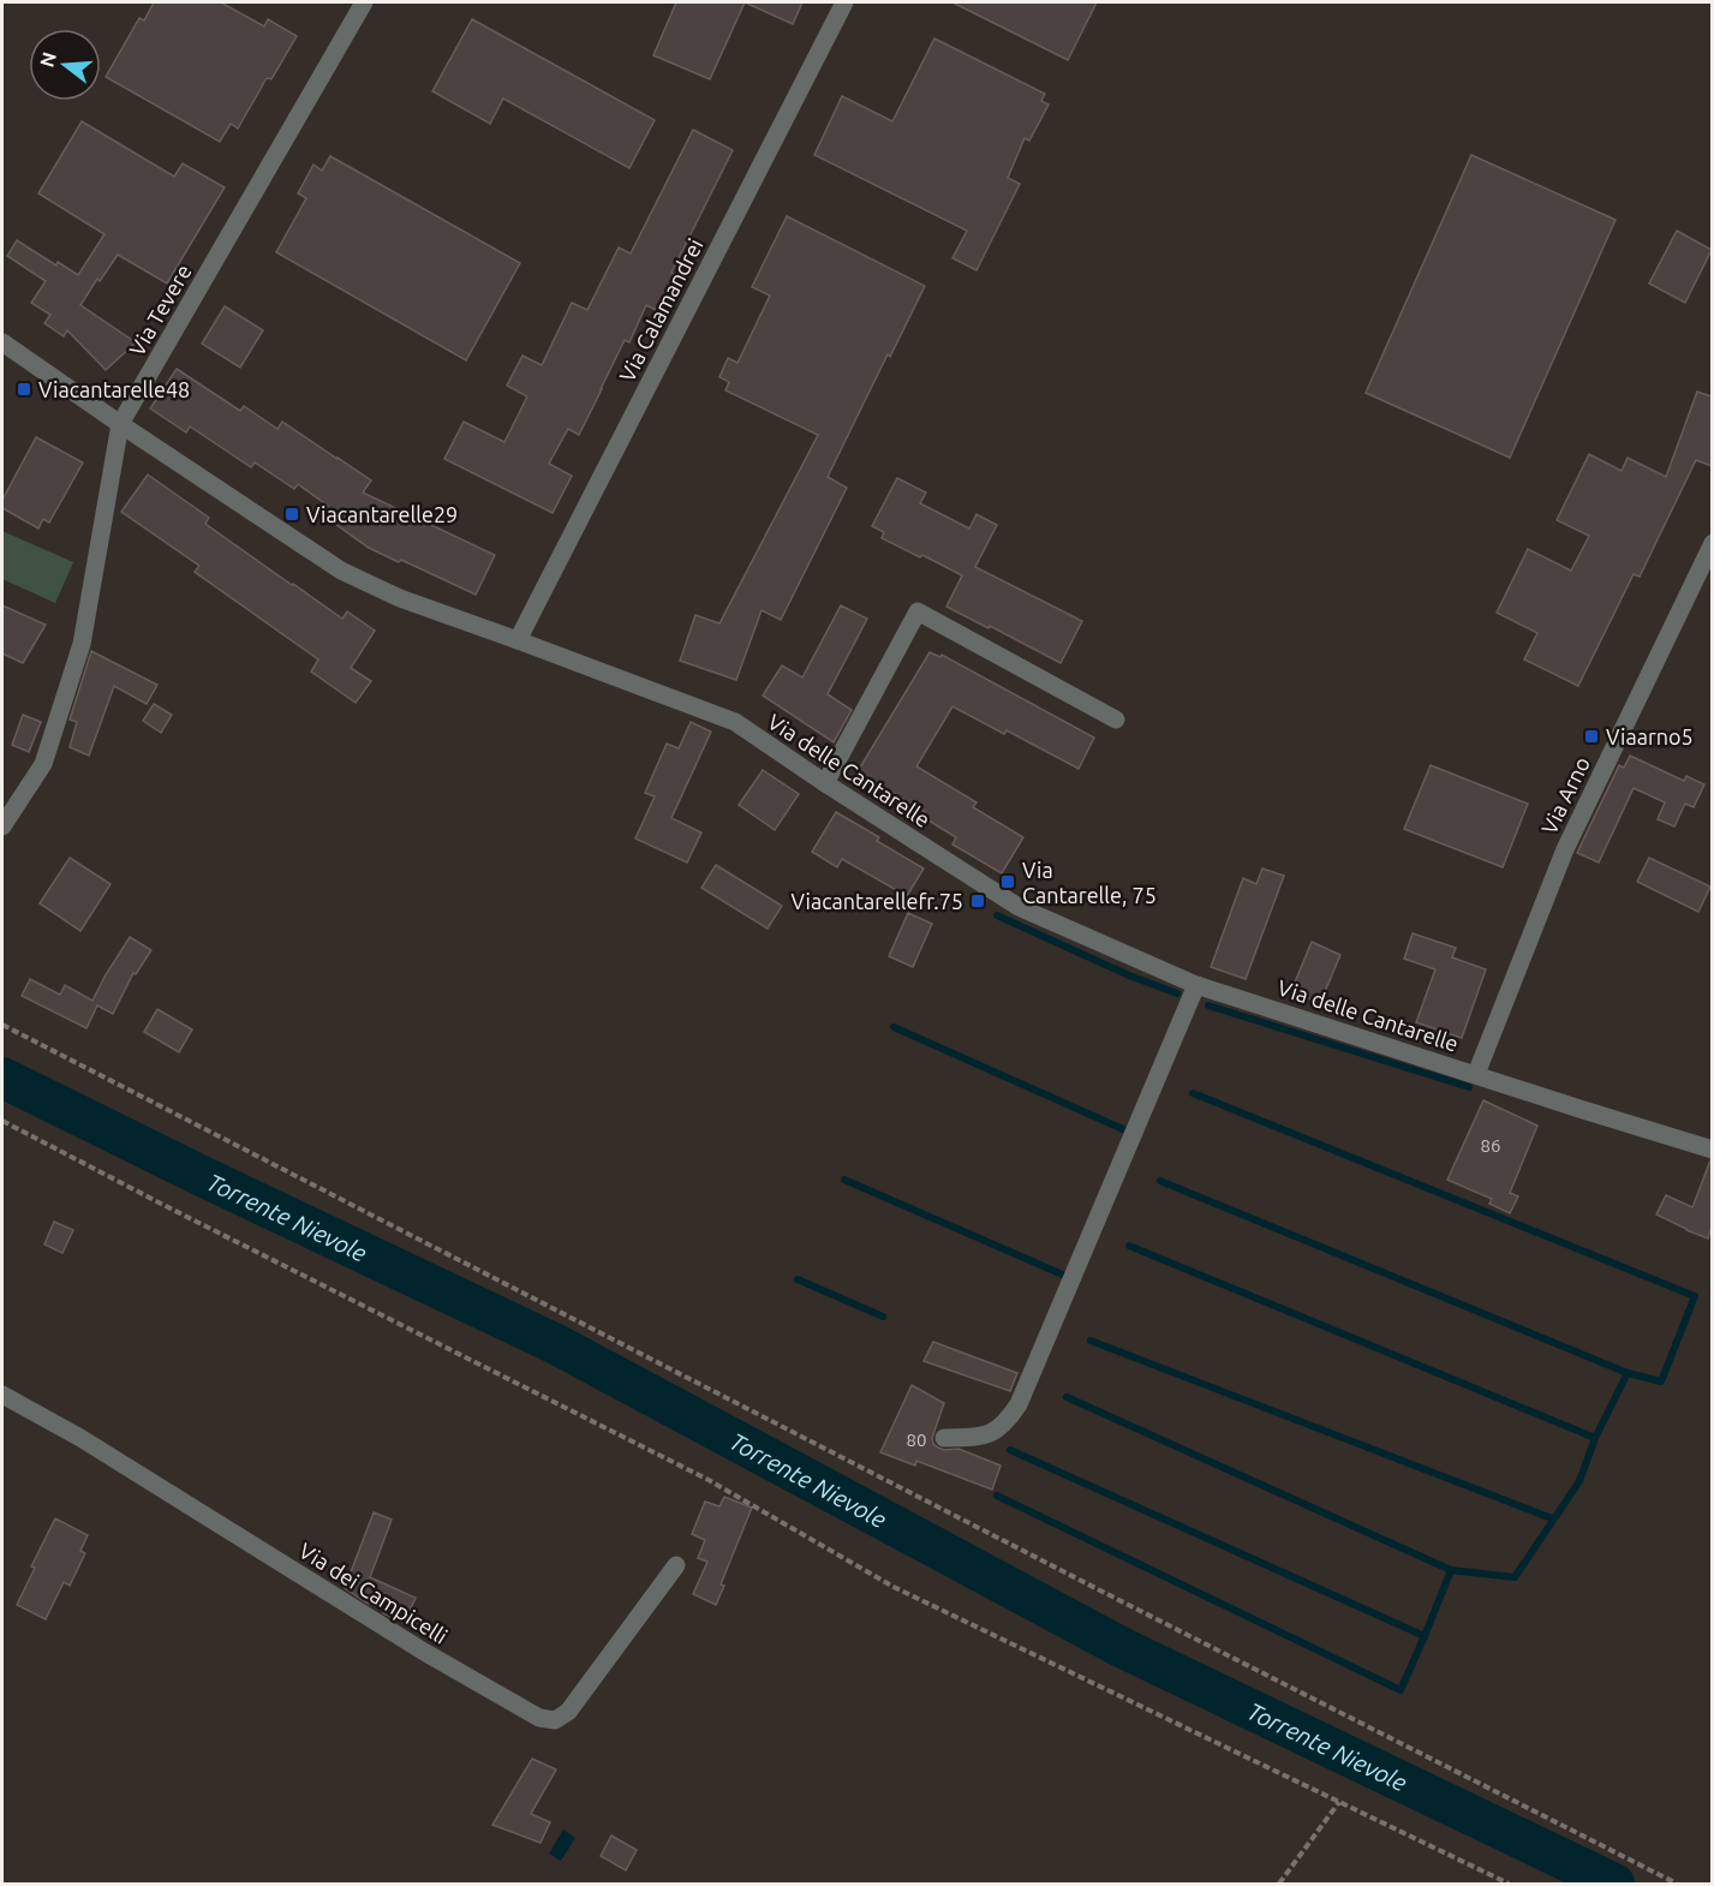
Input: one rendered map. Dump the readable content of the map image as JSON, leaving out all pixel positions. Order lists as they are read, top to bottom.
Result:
{
  "streets": {
    "street": [
      "Via Tevere",
      "Via Calamandrei",
      "Via delle Cantarelle",
      "Via Arno",
      "Via dei Campicelli"
    ]
  },
  "crossings": [
    ["Via Tevere", "Via delle Cantarelle"],
    ["Via Calamandrei", "Via delle Cantarelle"],
    ["Via delle Cantarelle", "Via Arno"]
  ],
  "water": ["Torrente Nievole"],
  "places": {
    "transit": [
      "Viacantarelle48",
      "Viacantarelle29",
      "Viaarno5",
      "Via Cantarelle, 75",
      "Viacantarellefr.75"
    ]
  },
  "house_numbers": ["86", "80"],
  "north": "left"
}
